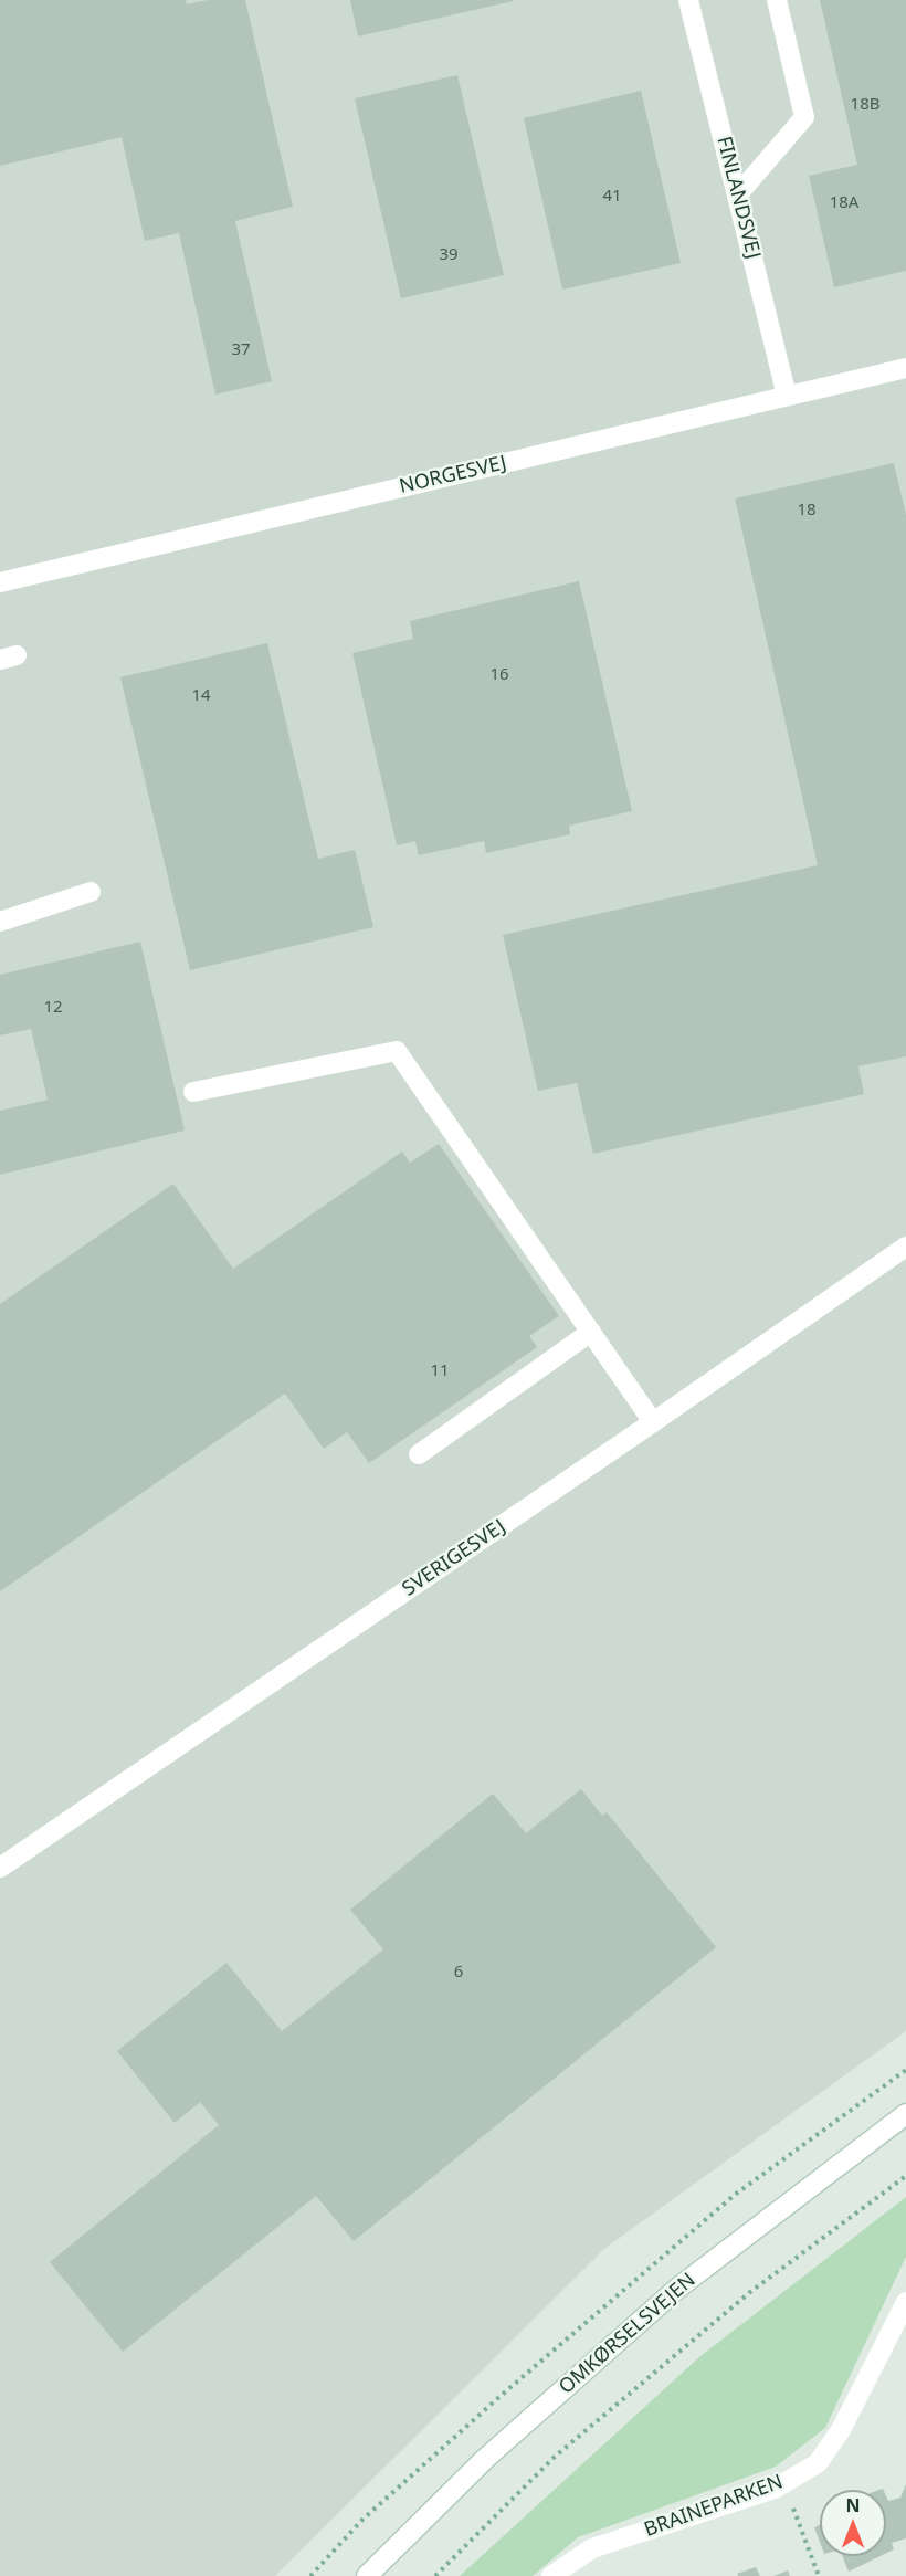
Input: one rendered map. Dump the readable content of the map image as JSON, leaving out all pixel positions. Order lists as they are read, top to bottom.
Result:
{
  "streets": {
    "street": [
      "FINLANDSVEJ",
      "NORGESVEJ",
      "SVERIGESVEJ",
      "OMKØRSELSVEJEN",
      "BRAINEPARKEN"
    ]
  },
  "crossings": [
    ["FINLANDSVEJ", "NORGESVEJ"]
  ],
  "house_numbers": [
    "18B",
    "41",
    "18A",
    "39",
    "37",
    "18",
    "16",
    "14",
    "12",
    "11",
    "6"
  ],
  "north": "top"
}
